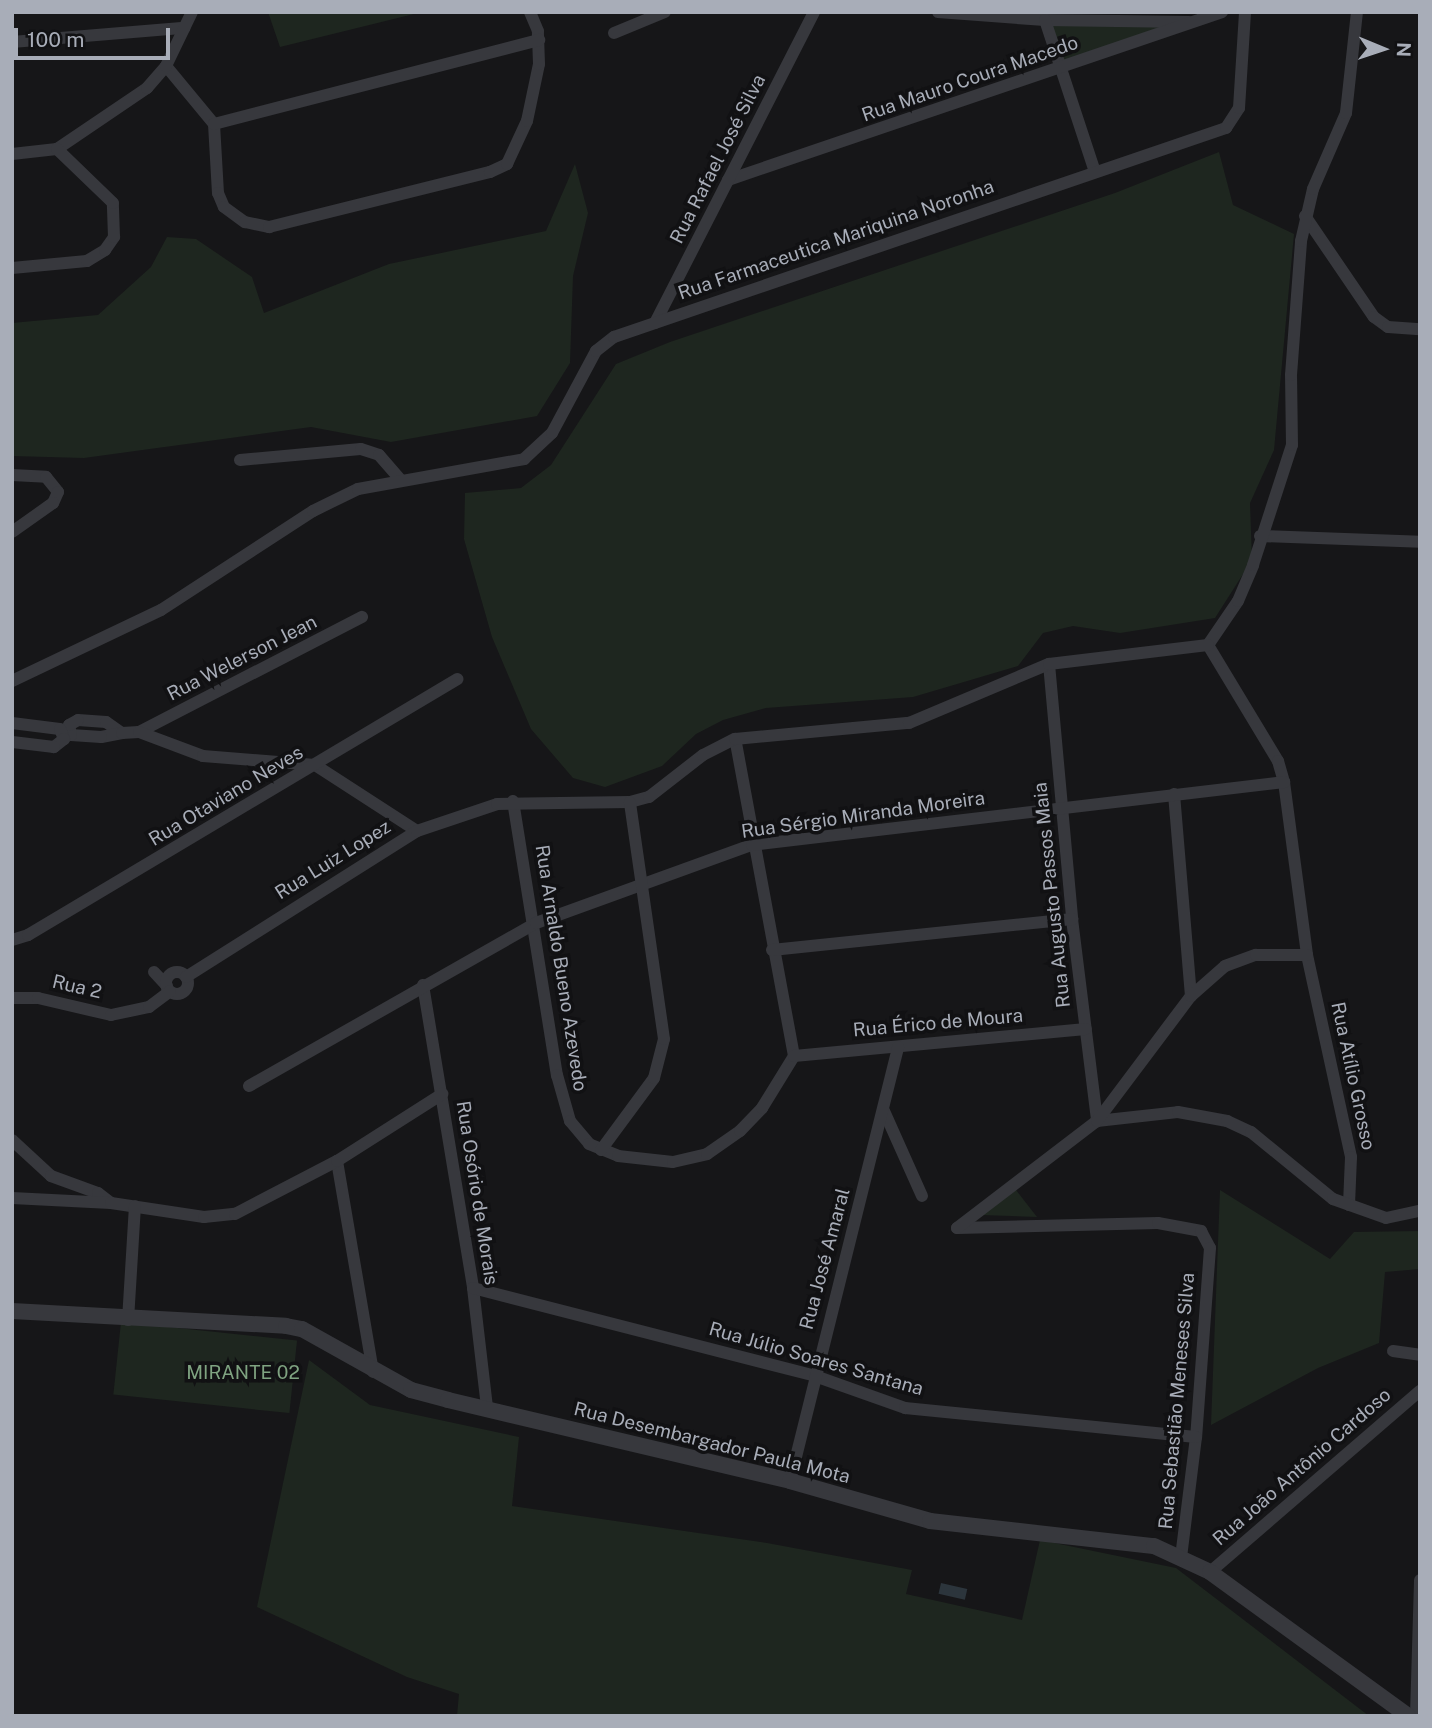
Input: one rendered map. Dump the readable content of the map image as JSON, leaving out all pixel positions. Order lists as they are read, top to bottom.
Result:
{
  "streets": {
    "street": [
      "Rua Mauro Coura Macedo",
      "Rua Rafael José Silva",
      "Rua Farmaceutica Mariquina Noronha",
      "Rua Welerson Jean",
      "Rua Otaviano Neves",
      "Rua Sérgio Miranda Moreira",
      "Rua Luiz Lopez",
      "Rua Augusto Passos Maia",
      "Rua Arnaldo Bueno Azevedo",
      "Rua 2",
      "Rua Érico de Moura",
      "Rua Atílio Grosso",
      "Rua Osório de Morais",
      "Rua José Amaral",
      "Rua Júlio Soares Santana",
      "Rua Sebastião Meneses Silva",
      "Rua Desembargador Paula Mota",
      "Rua João Antônio Cardoso"
    ]
  },
  "crossings": [
    ["Rua Mauro Coura Macedo", "Rua Rafael José Silva"],
    ["Rua Rafael José Silva", "Rua Farmaceutica Mariquina Noronha"],
    ["Rua Sérgio Miranda Moreira", "Rua Augusto Passos Maia"],
    ["Rua Sérgio Miranda Moreira", "Rua Arnaldo Bueno Azevedo"],
    ["Rua Sérgio Miranda Moreira", "Rua Atílio Grosso"],
    ["Rua Sérgio Miranda Moreira", "Rua Osório de Morais"],
    ["Rua Luiz Lopez", "Rua Arnaldo Bueno Azevedo"],
    ["Rua Luiz Lopez", "Rua 2"],
    ["Rua Augusto Passos Maia", "Rua Érico de Moura"],
    ["Rua Augusto Passos Maia", "Rua Sebastião Meneses Silva"],
    ["Rua Érico de Moura", "Rua José Amaral"],
    ["Rua Osório de Morais", "Rua Júlio Soares Santana"],
    ["Rua Osório de Morais", "Rua Desembargador Paula Mota"],
    ["Rua José Amaral", "Rua Júlio Soares Santana"],
    ["Rua José Amaral", "Rua Desembargador Paula Mota"],
    ["Rua Júlio Soares Santana", "Rua Sebastião Meneses Silva"],
    ["Rua Sebastião Meneses Silva", "Rua Desembargador Paula Mota"],
    ["Rua Desembargador Paula Mota", "Rua João Antônio Cardoso"]
  ],
  "parks": ["MIRANTE 02"],
  "scale_bar": "100 m",
  "north": "right"
}
